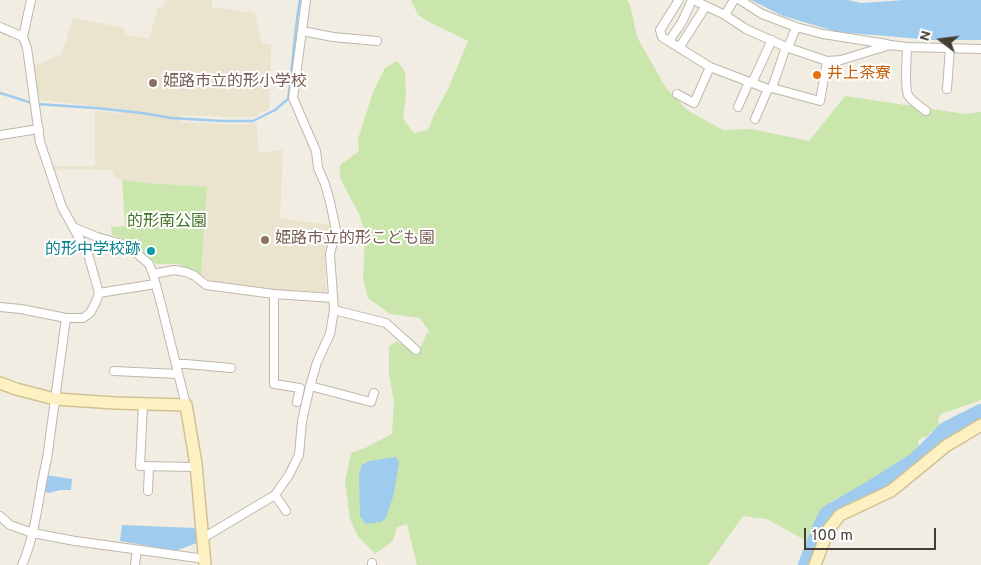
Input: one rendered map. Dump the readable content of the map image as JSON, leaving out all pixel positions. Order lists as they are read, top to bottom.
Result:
{
  "parks": ["的形南公園"],
  "places": [
    "井上茶寮",
    "姫路市立的形小学校",
    "姫路市立的形こども園",
    "的形中学校跡"
  ],
  "scale_bar": "100 m",
  "north": "left"
}
